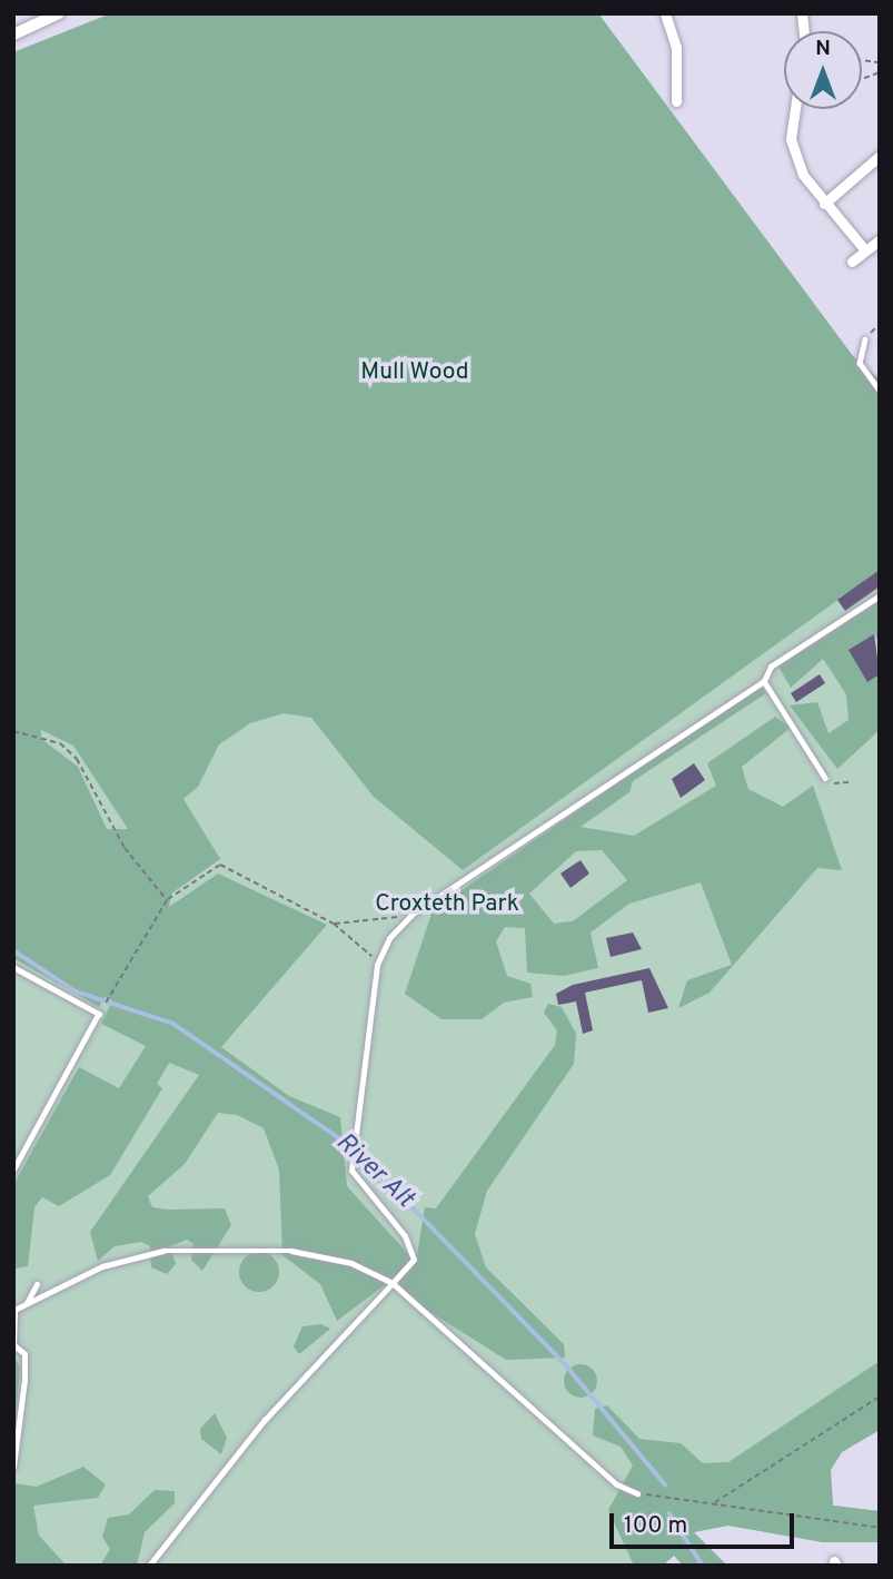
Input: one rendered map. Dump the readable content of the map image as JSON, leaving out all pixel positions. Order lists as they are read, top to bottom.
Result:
{
  "water": ["River Alt"],
  "parks": ["Mull Wood", "Croxteth Park"],
  "scale_bar": "100 m",
  "north": "top"
}
